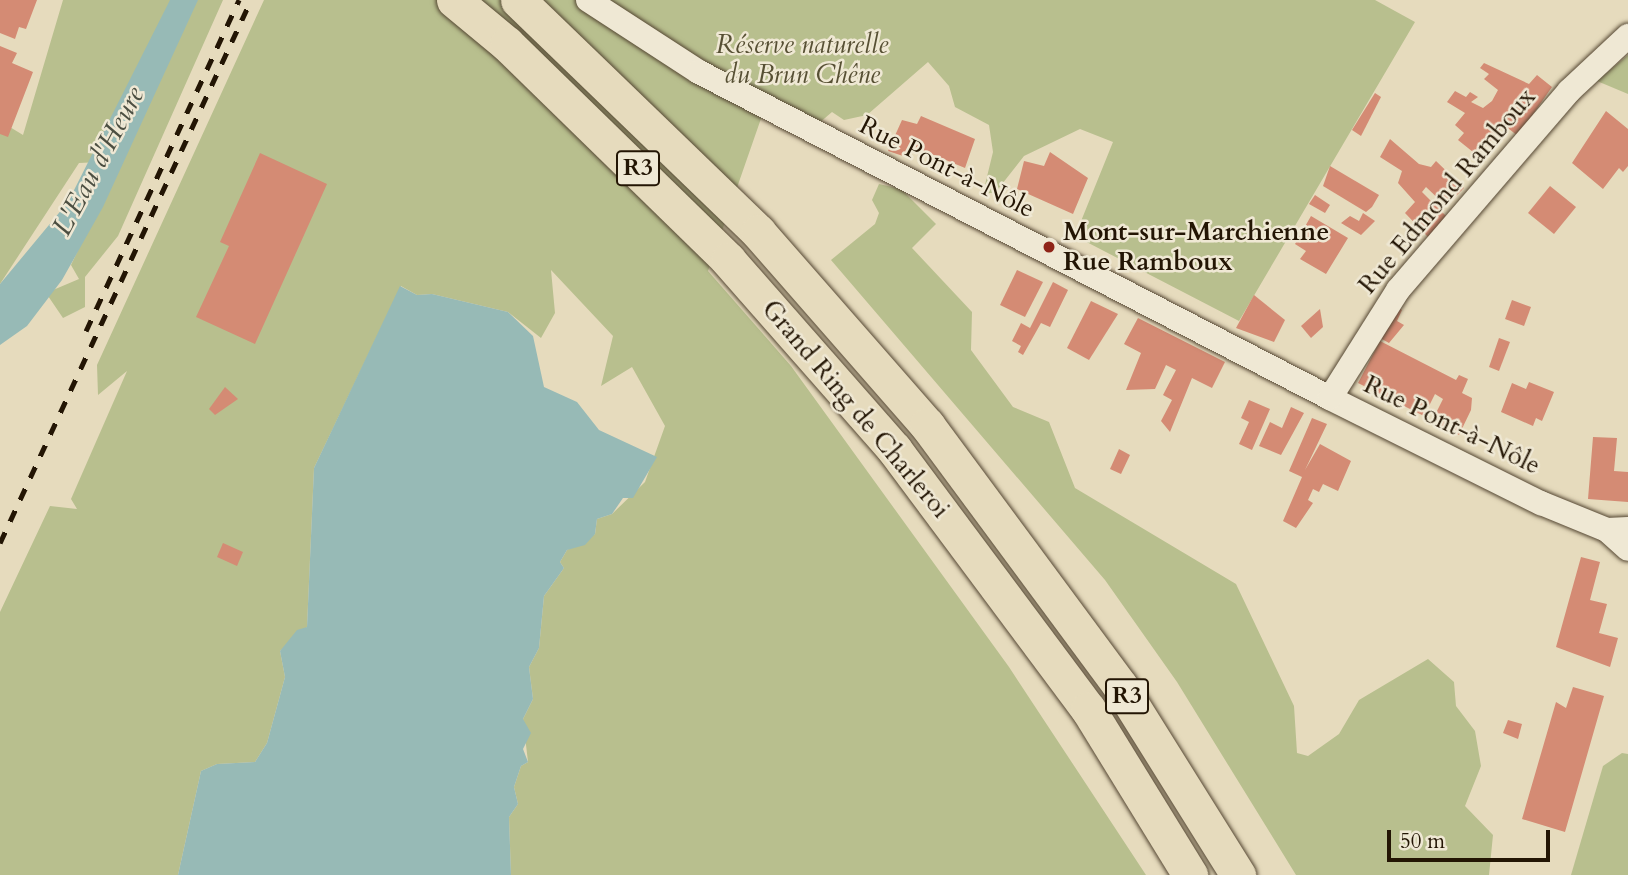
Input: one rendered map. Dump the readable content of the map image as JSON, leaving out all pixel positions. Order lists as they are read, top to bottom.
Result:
{
  "streets": {
    "highway": ["R3", "Grand Ring de Charleroi"],
    "street": ["Rue Pont-à-Nôle", "Rue Edmond Ramboux"]
  },
  "crossings": [
    ["Rue Pont-à-Nôle", "Rue Edmond Ramboux"]
  ],
  "water": ["L'Eau d'Heure"],
  "parks": ["Réserve naturelle du Brun Chêne"],
  "places": ["Mont-sur-Marchienne Rue Ramboux"],
  "scale_bar": "50 m"
}
